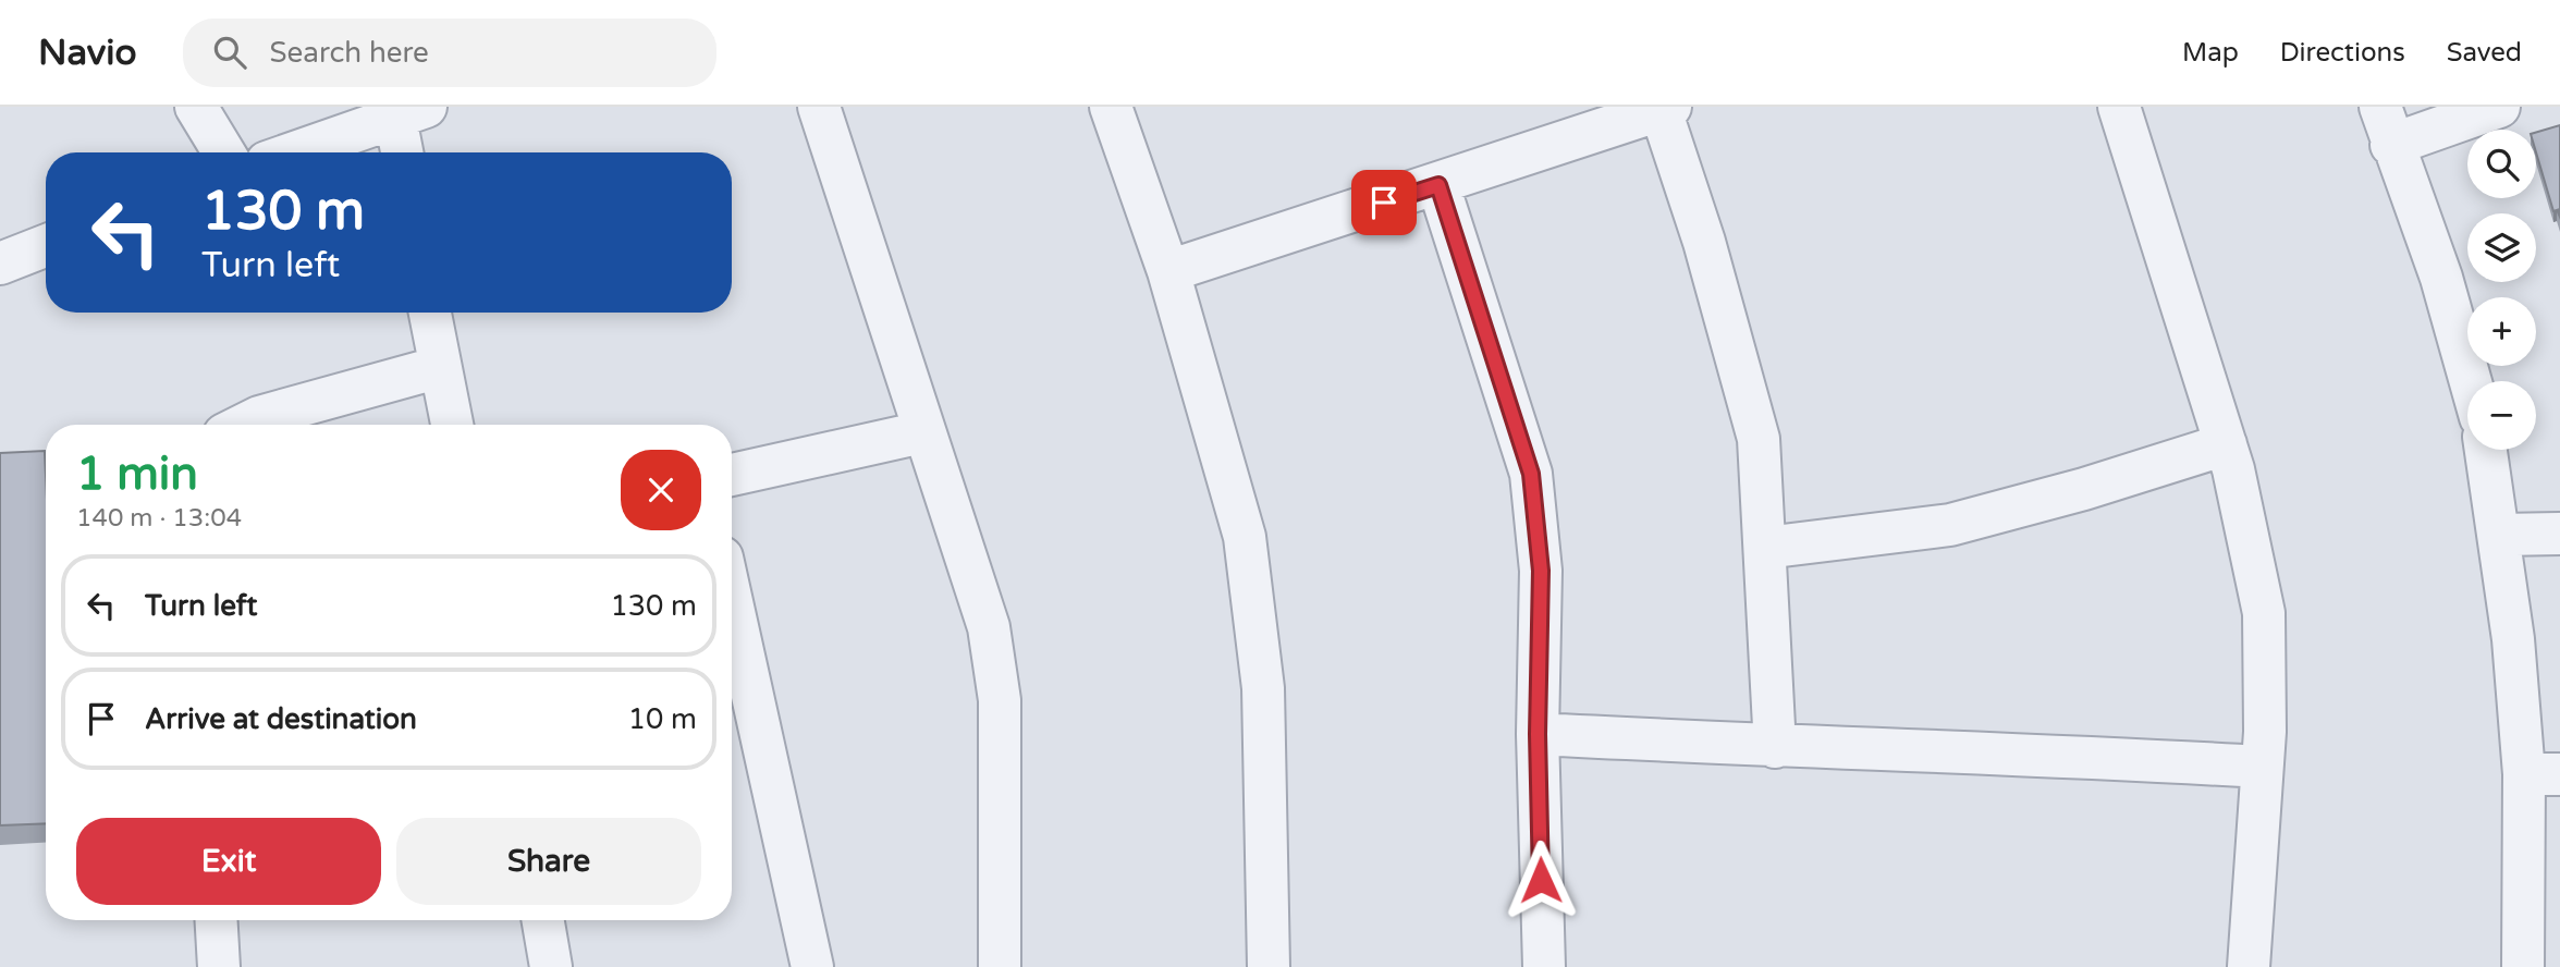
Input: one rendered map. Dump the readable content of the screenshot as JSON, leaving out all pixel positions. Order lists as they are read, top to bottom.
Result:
{
  "page": {
    "header": "Navio",
    "search": "Search here",
    "nav": ["Map", "Directions", "Saved"],
    "map_buttons": ["+", "−"],
    "turn": ["130 m", "Turn left"],
    "heading": ["1 min", "140 m · 13:04"],
    "list": [
      {
        "name": "Turn left",
        "value": "130 m"
      },
      {
        "name": "Arrive at destination",
        "value": "10 m"
      }
    ],
    "buttons": ["Exit", "Share"]
  }
}
